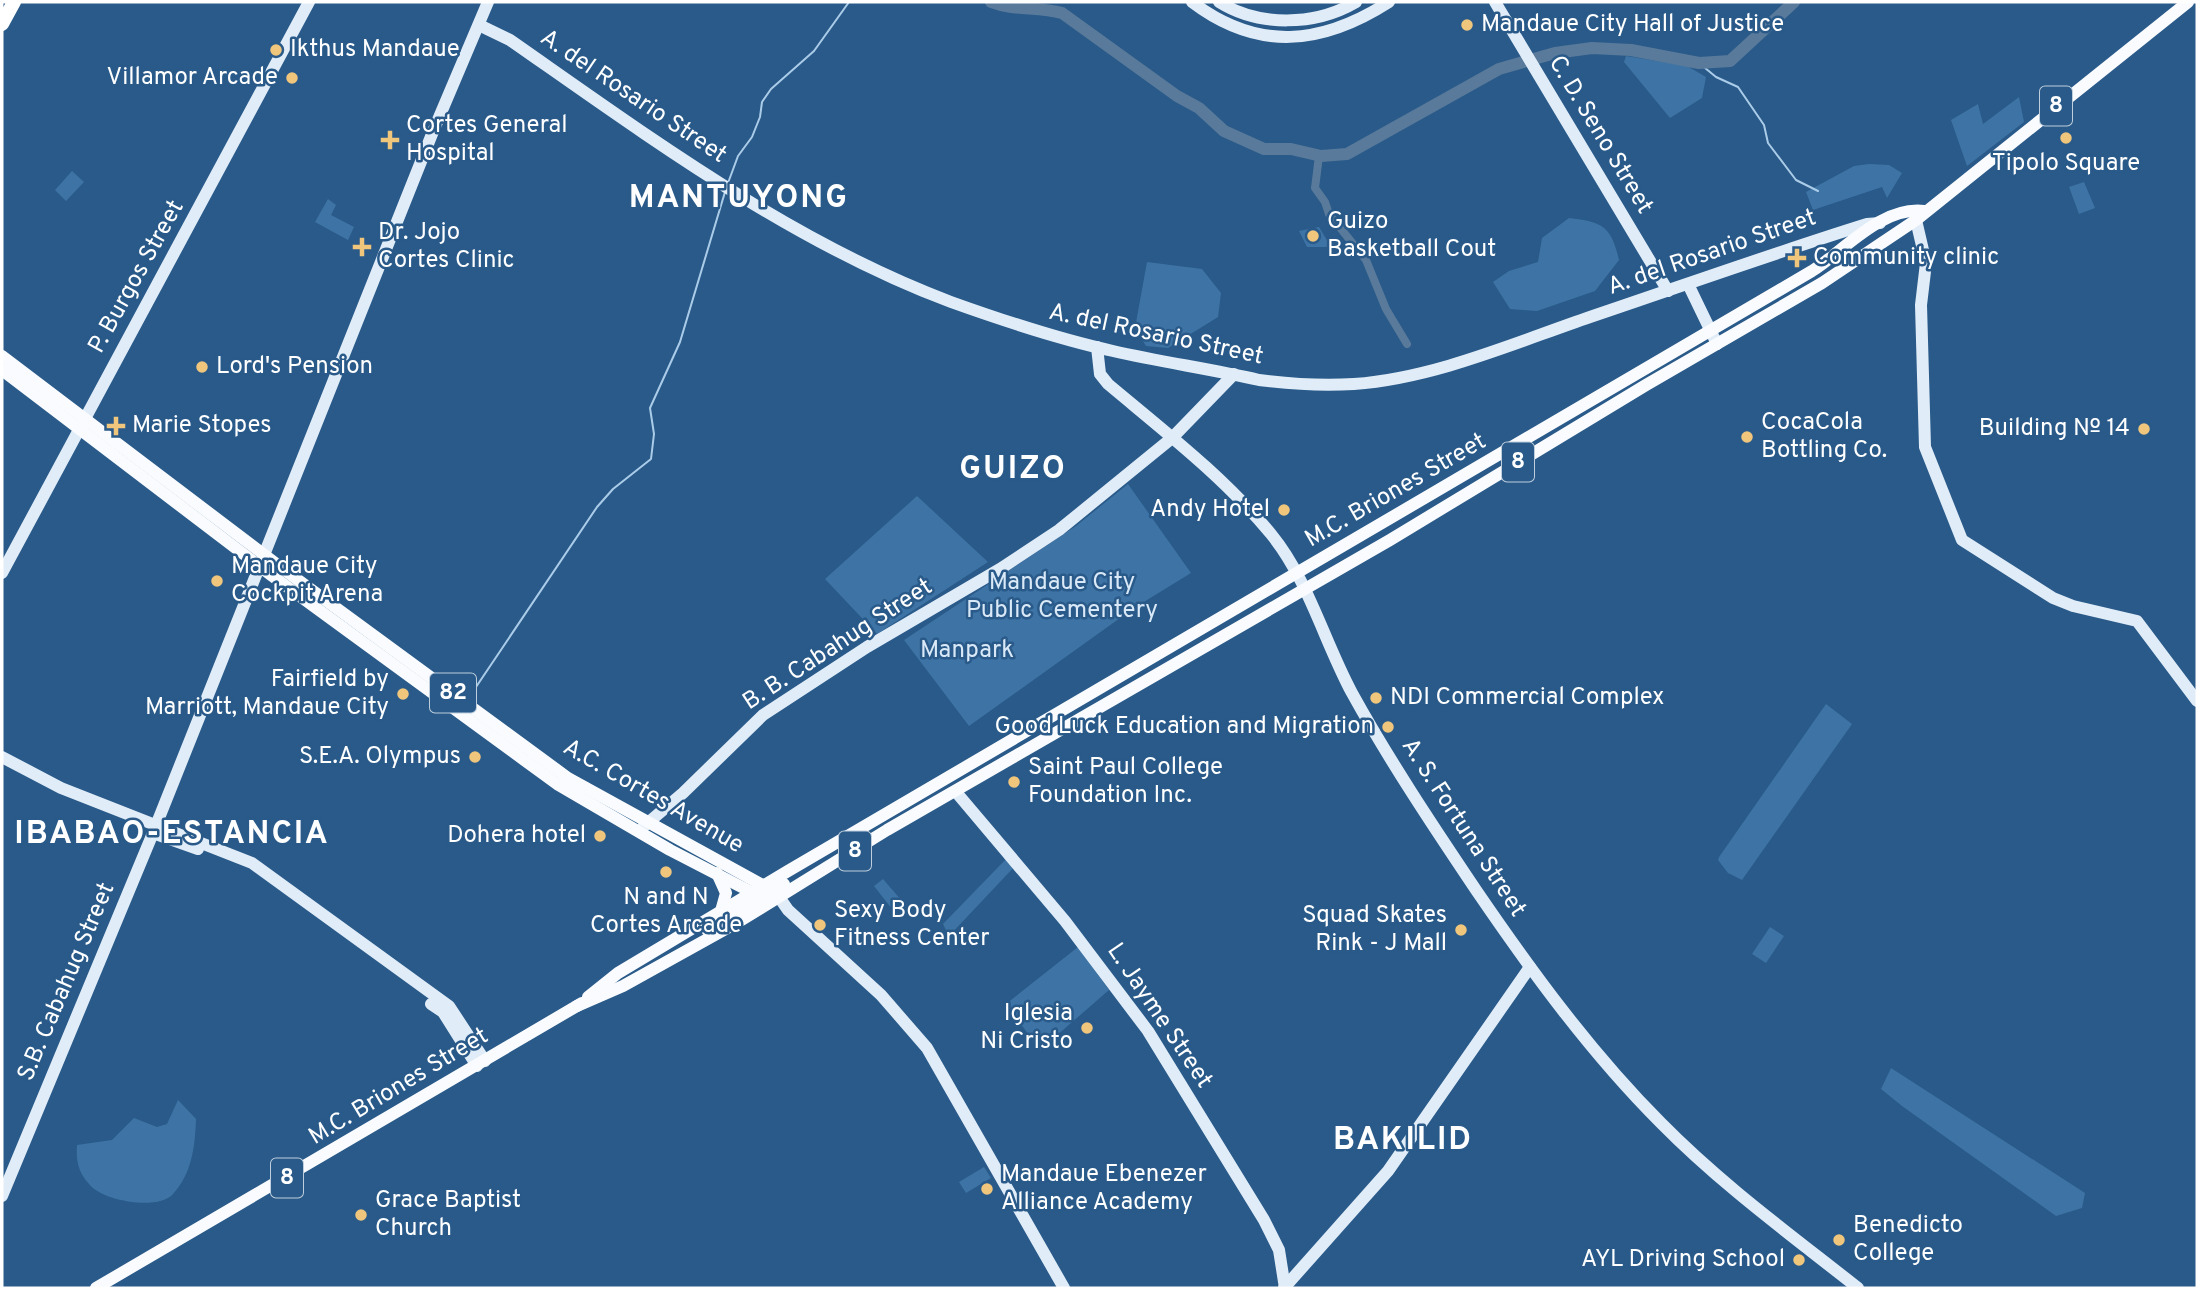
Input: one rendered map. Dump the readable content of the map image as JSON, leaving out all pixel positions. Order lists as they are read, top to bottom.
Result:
{
  "streets": {
    "main road": [
      "8",
      "M.C. Briones Street",
      "82",
      "A.C. Cortes Avenue"
    ],
    "street": [
      "A. del Rosario Street",
      "C. D. Seno Street",
      "P. Burgos Street",
      "B. B. Cabahug Street",
      "A. S. Fortuna Street",
      "S.B. Cabahug Street",
      "L. Jayme Street"
    ]
  },
  "crossings": [
    ["A. del Rosario Street", "C. D. Seno Street"],
    ["A. del Rosario Street", "M.C. Briones Street"],
    ["A. del Rosario Street", "B. B. Cabahug Street"],
    ["A. del Rosario Street", "A. S. Fortuna Street"],
    ["A. del Rosario Street", "S.B. Cabahug Street"],
    ["P. Burgos Street", "A.C. Cortes Avenue"],
    ["M.C. Briones Street", "A.C. Cortes Avenue"],
    ["M.C. Briones Street", "A. S. Fortuna Street"],
    ["M.C. Briones Street", "L. Jayme Street"],
    ["B. B. Cabahug Street", "A.C. Cortes Avenue"],
    ["B. B. Cabahug Street", "A. S. Fortuna Street"],
    ["A.C. Cortes Avenue", "S.B. Cabahug Street"]
  ],
  "districts": [
    "MANTUYONG",
    "GUIZO",
    "IBABAO-ESTANCIA",
    "BAKILID"
  ],
  "parks": ["Mandaue City Public Cementery", "Manpark"],
  "places": {
    "other": [
      "Mandaue City Hall of Justice",
      "Ikthus Mandaue",
      "Villamor Arcade",
      "Tipolo Square",
      "Guizo Basketball Cout",
      "Lord's Pension",
      "Building № 14",
      "CocaCola Bottling Co.",
      "Andy Hotel",
      "Mandaue City Cockpit Arena",
      "Fairfield by Marriott, Mandaue City",
      "NDI Commercial Complex",
      "Good Luck Education and Migration",
      "S.E.A. Olympus",
      "Saint Paul College Foundation Inc.",
      "Dohera hotel",
      "N and N Cortes Arcade",
      "Sexy Body Fitness Center",
      "Squad Skates Rink - J Mall",
      "Iglesia Ni Cristo",
      "Mandaue Ebenezer Alliance Academy",
      "Grace Baptist Church",
      "Benedicto College",
      "AYL Driving School"
    ],
    "health": [
      "Cortes General Hospital",
      "Dr. Jojo Cortes Clinic",
      "Community clinic",
      "Marie Stopes"
    ]
  }
}
